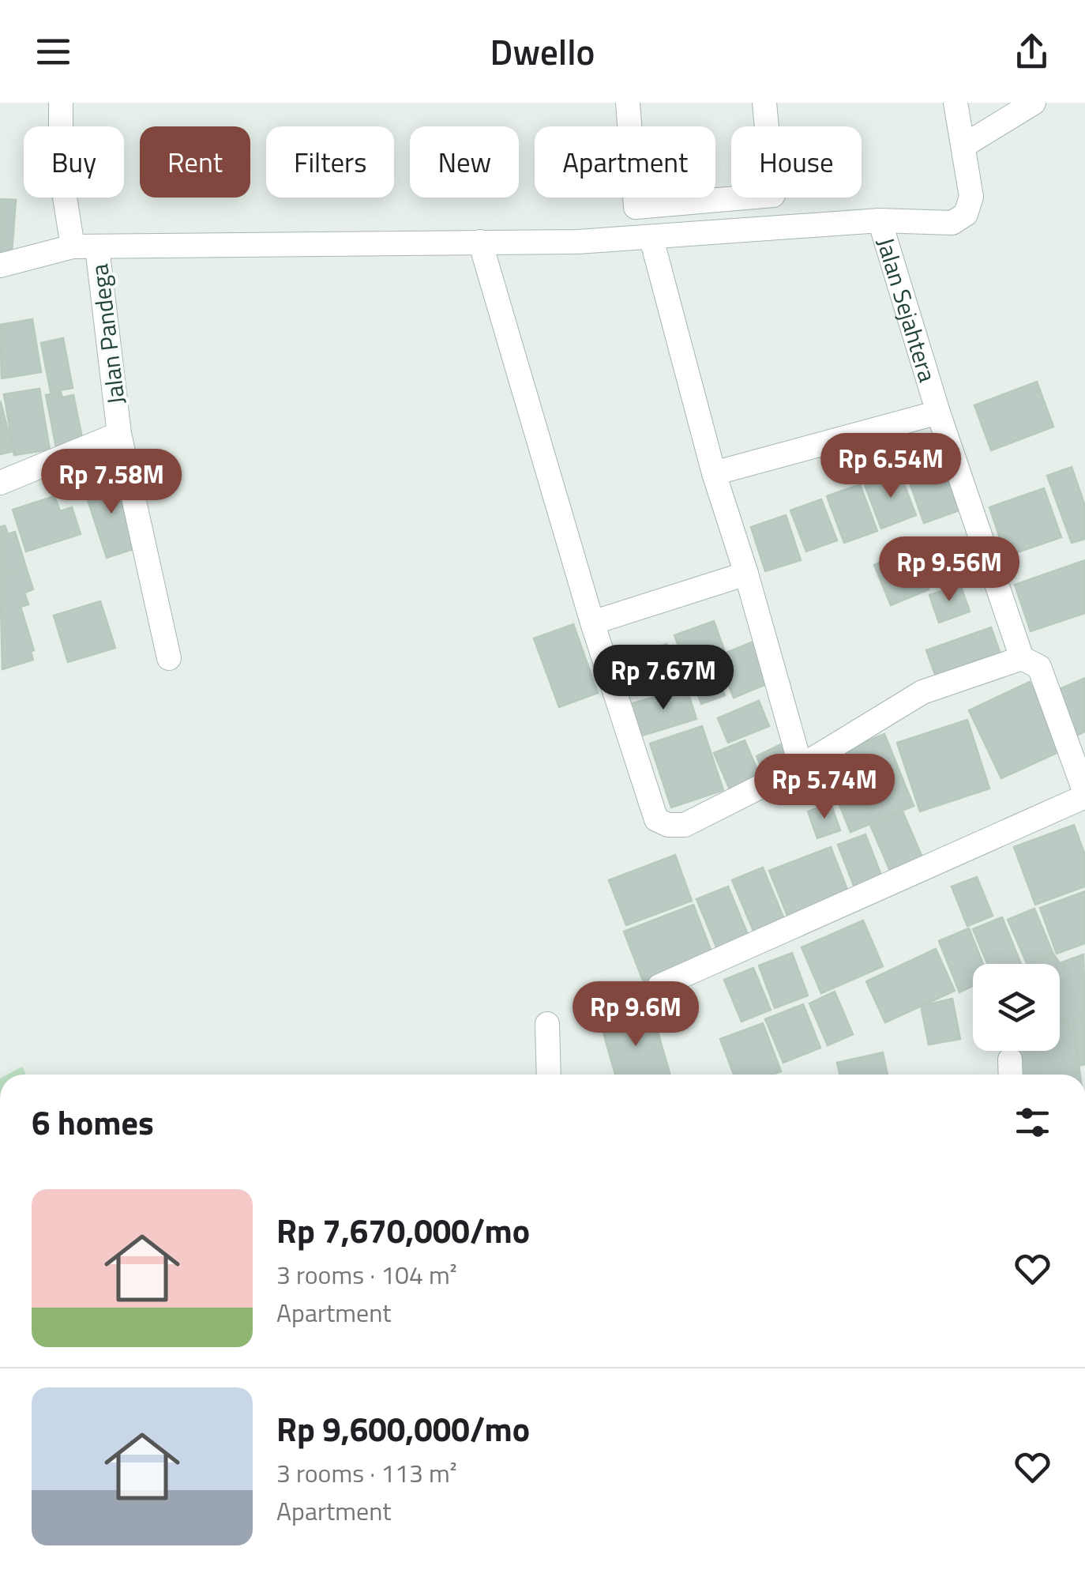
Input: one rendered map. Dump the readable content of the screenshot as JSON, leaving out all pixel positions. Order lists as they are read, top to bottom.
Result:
{
  "streets": {
    "street": ["Jalan Sejahtera", "Jalan Pandega"]
  },
  "page": {
    "header": "Dwello",
    "chip": [
      "Buy",
      "Rent",
      "Filters",
      "New",
      "Apartment",
      "House"
    ],
    "price": [
      "Rp 6.54M",
      "Rp 7.58M",
      "Rp 9.56M",
      "Rp 7.67M",
      "Rp 5.74M",
      "Rp 9.6M"
    ],
    "heading": "6 homes",
    "list": [
      {
        "name": "Rp 7,670,000/mo",
        "note": "3 rooms · 104 m² · Apartment"
      },
      {
        "name": "Rp 9,600,000/mo",
        "note": "3 rooms · 113 m² · Apartment"
      }
    ]
  }
}
